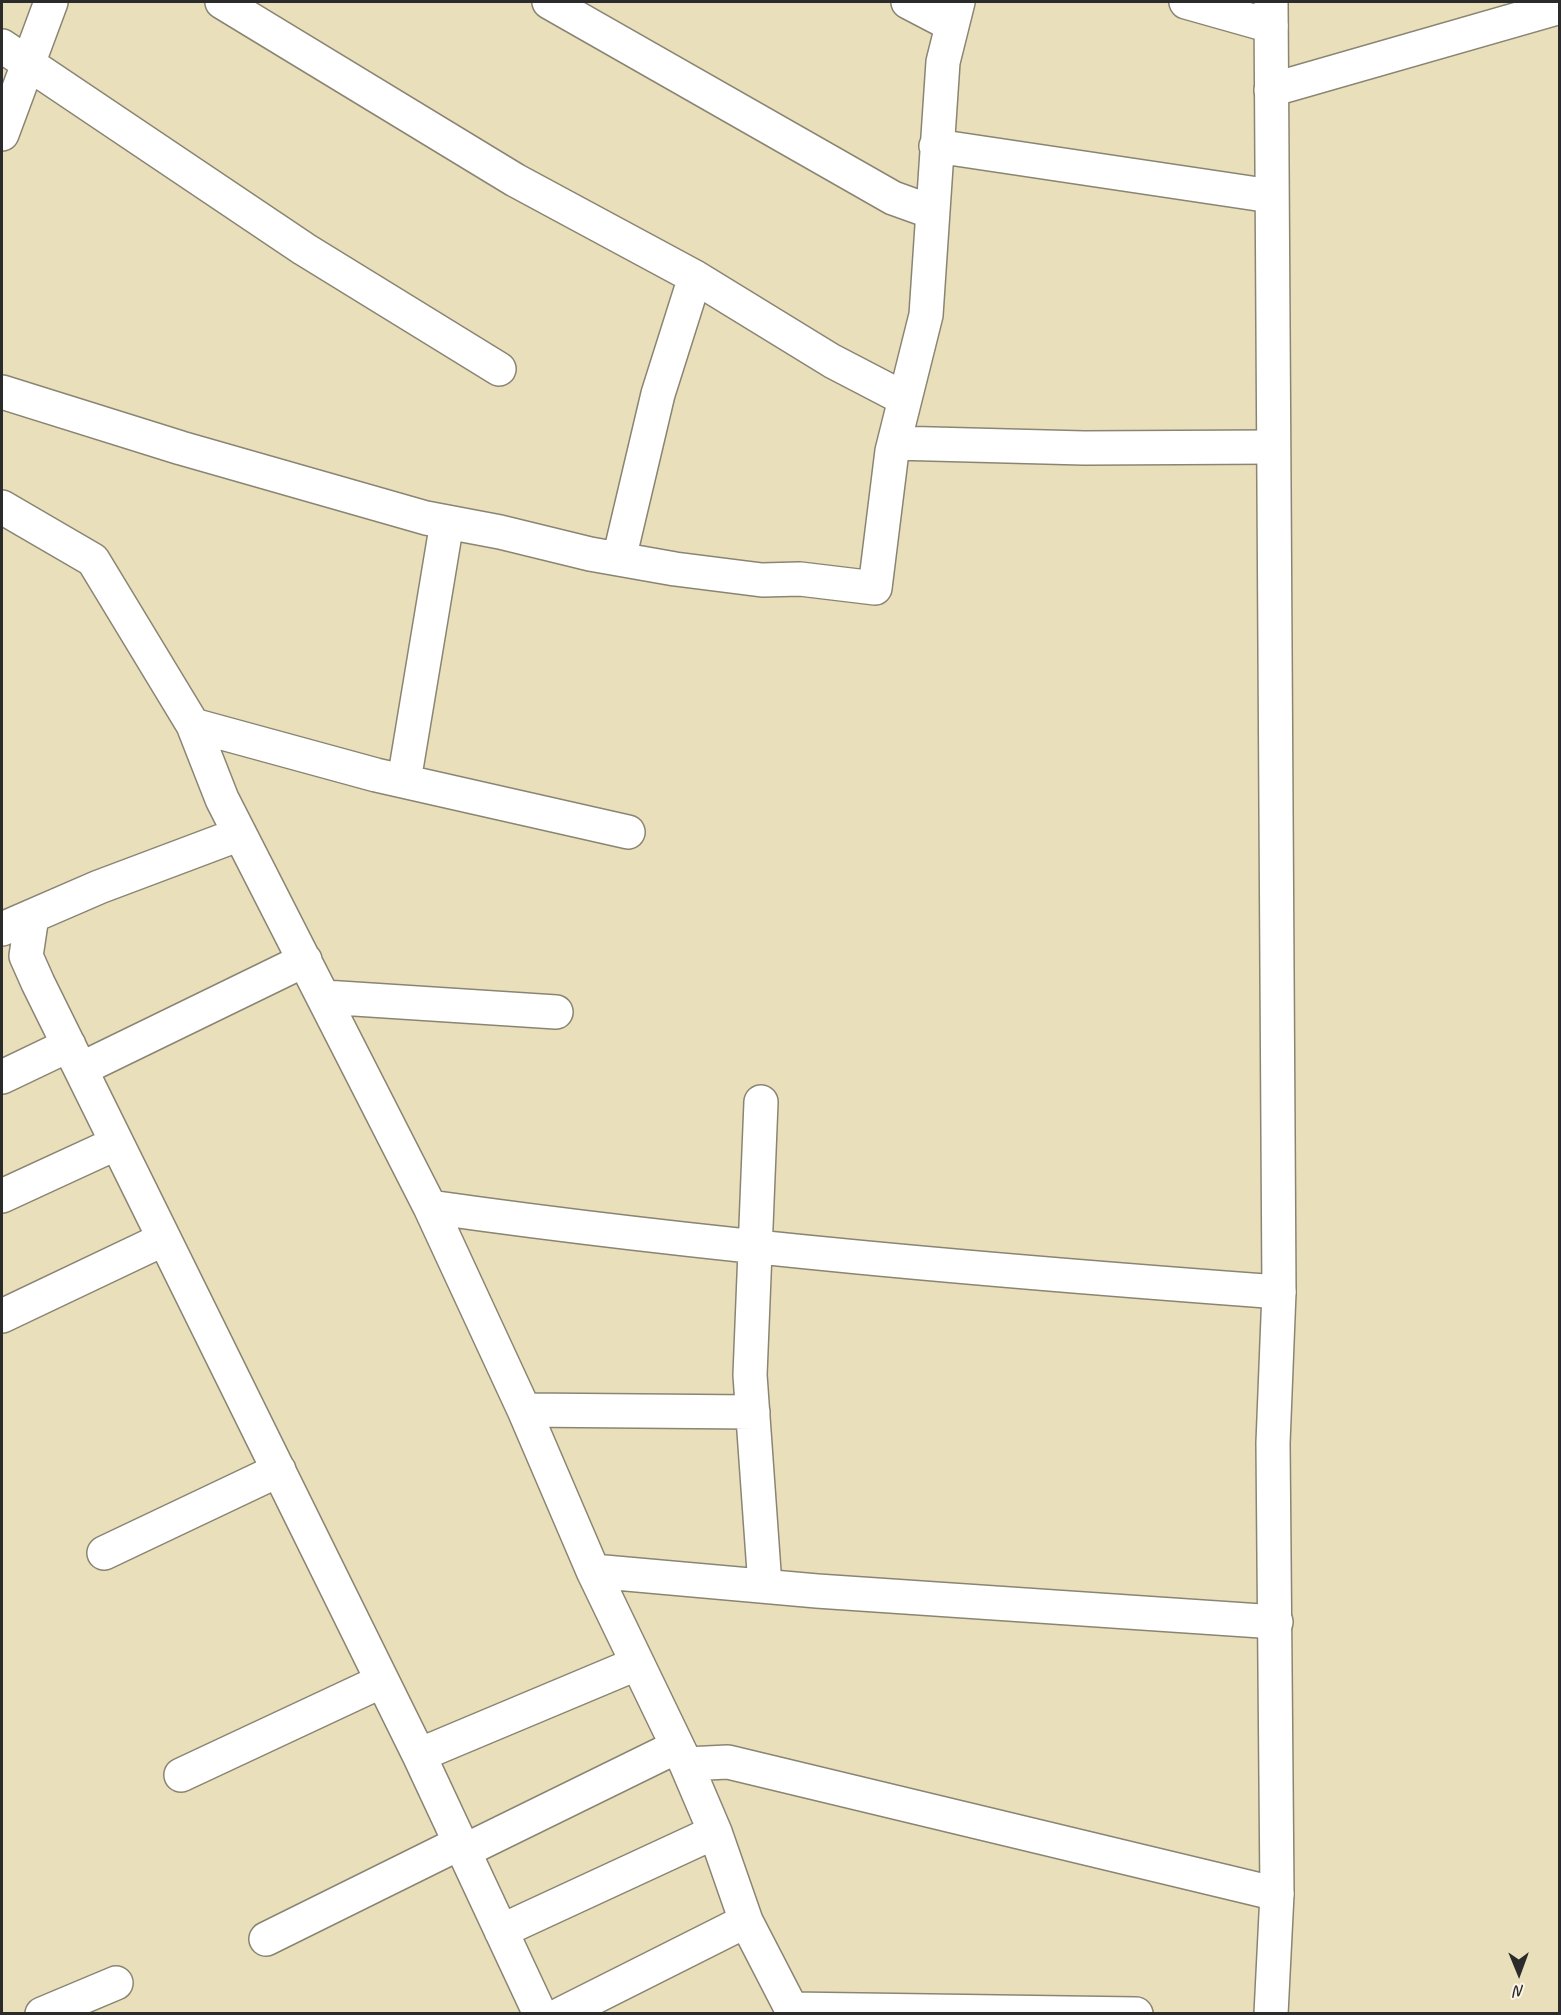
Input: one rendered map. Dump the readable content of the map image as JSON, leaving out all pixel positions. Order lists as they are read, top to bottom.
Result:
{
  "north": "bottom"
}
